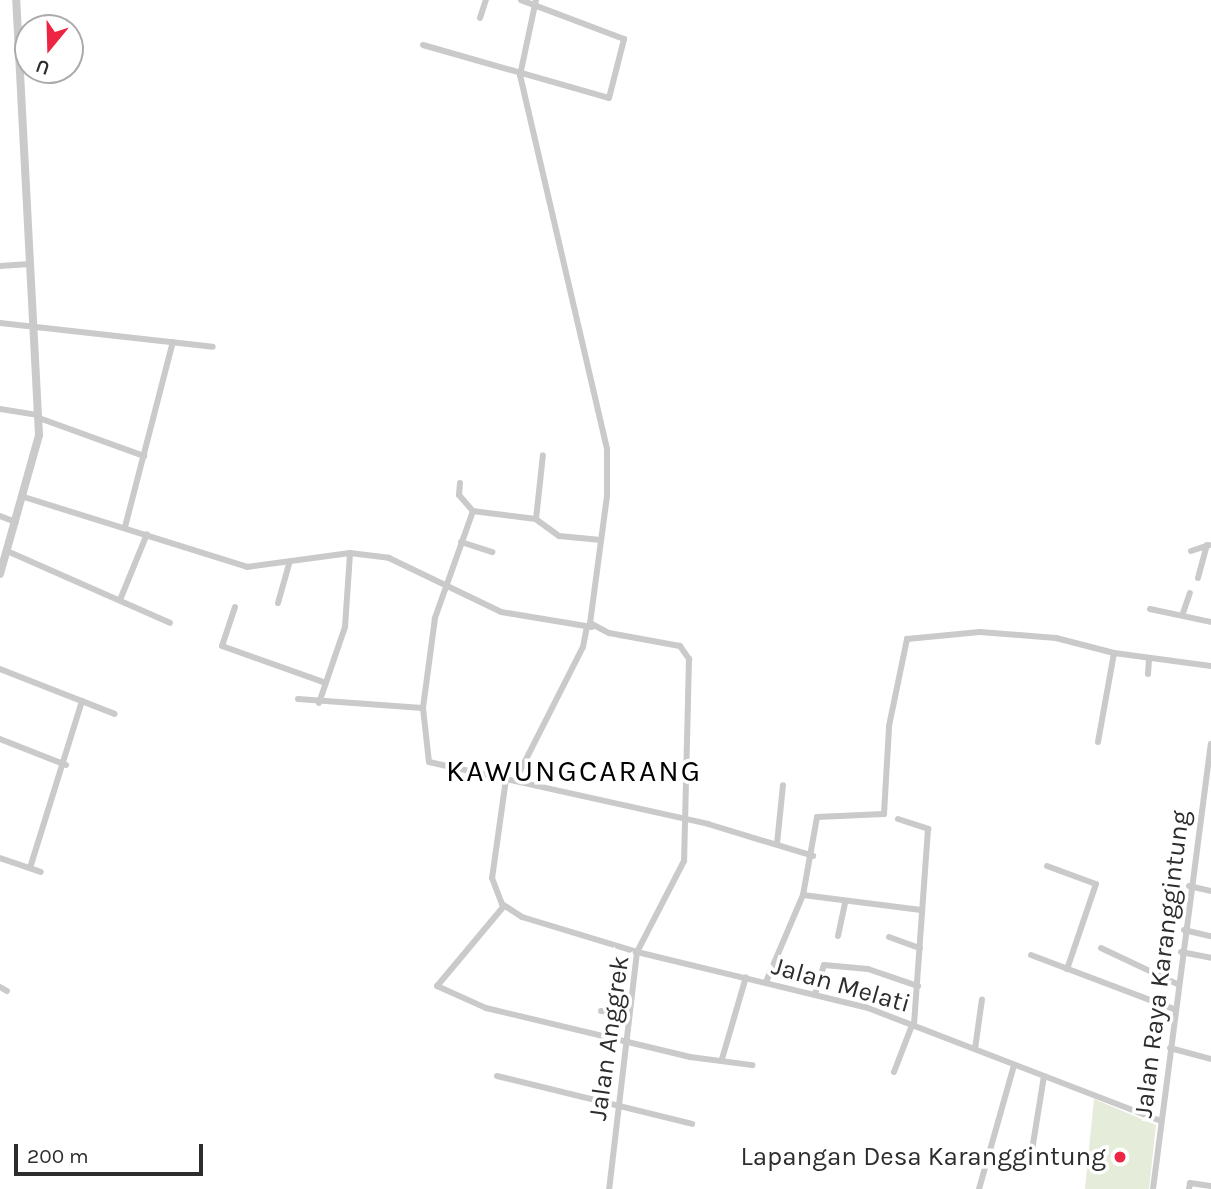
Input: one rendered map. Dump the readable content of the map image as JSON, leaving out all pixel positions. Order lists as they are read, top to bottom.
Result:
{
  "streets": {
    "street": ["Jalan Raya Karanggintung", "Jalan Melati", "Jalan Anggrek"]
  },
  "crossings": [
    ["Jalan Raya Karanggintung", "Jalan Melati"],
    ["Jalan Melati", "Jalan Anggrek"]
  ],
  "districts": ["KAWUNGCARANG"],
  "places": ["Lapangan Desa Karanggintung"],
  "scale_bar": "200 m",
  "north": "bottom"
}
